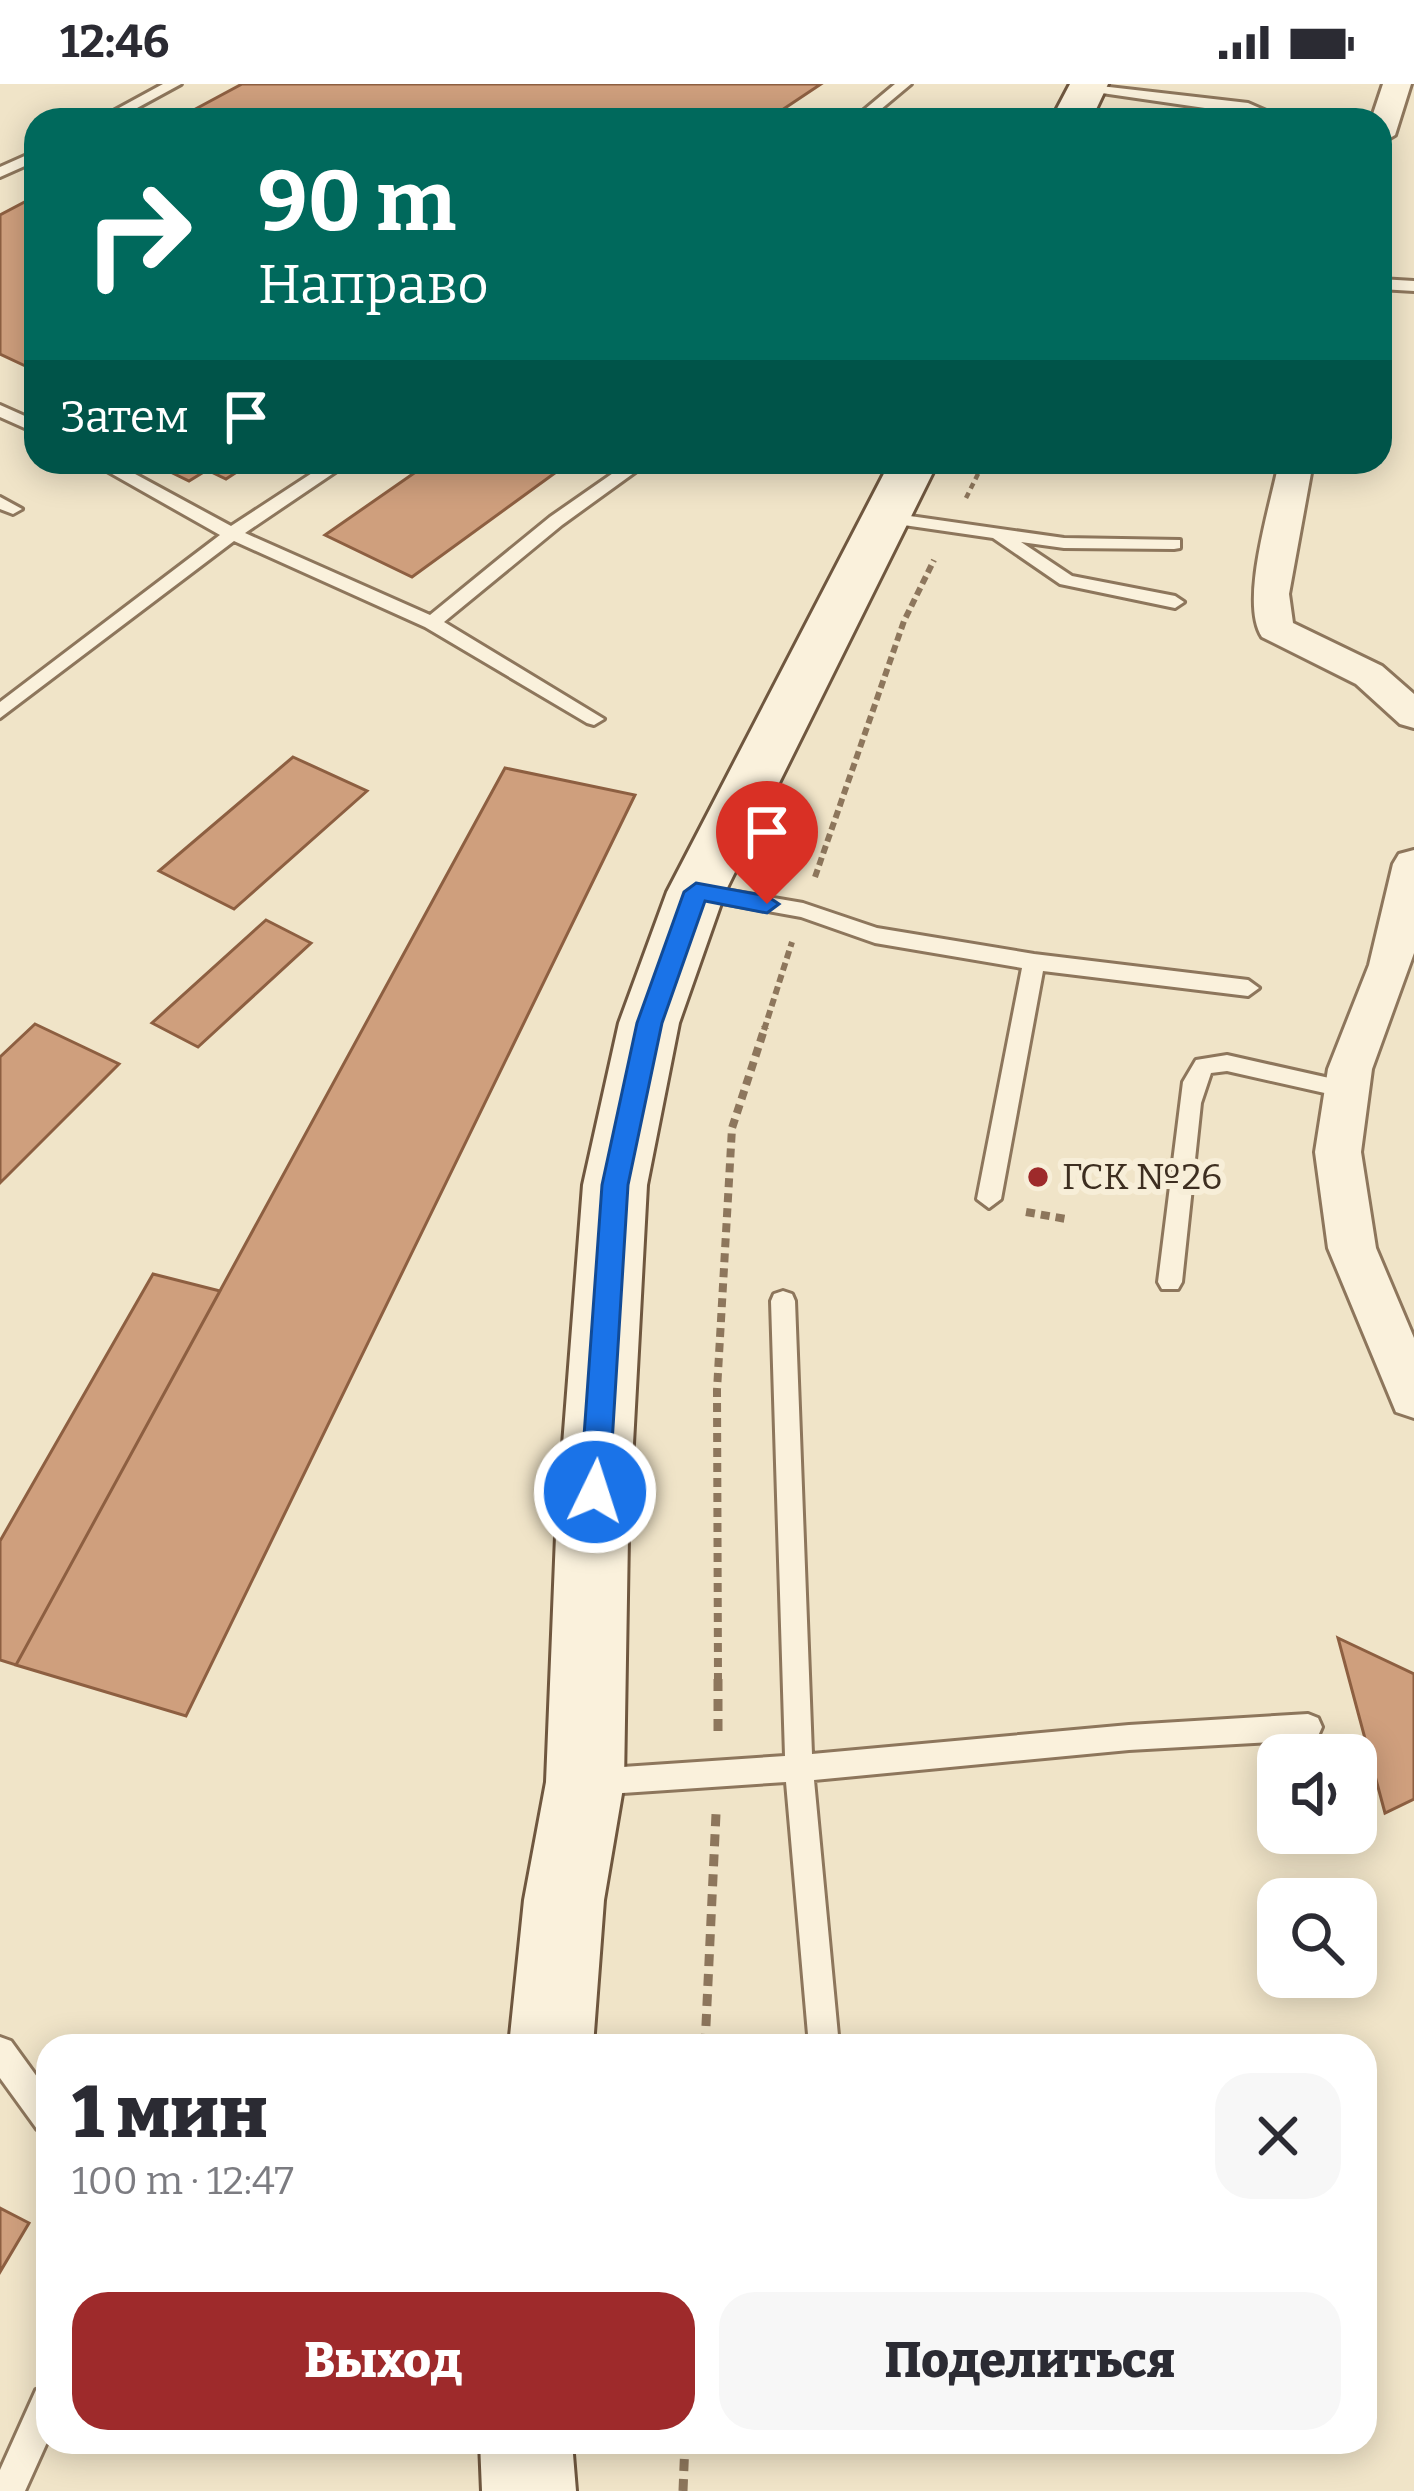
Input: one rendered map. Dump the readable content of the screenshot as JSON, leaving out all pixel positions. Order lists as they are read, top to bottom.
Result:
{
  "places": ["ГСК №26"],
  "page": {
    "status": "12:46",
    "turn": ["90 m", "Направо"],
    "then": "Затем",
    "heading": ["1 мин", "100 m · 12:47"],
    "buttons": ["Выход", "Поделиться"]
  }
}
